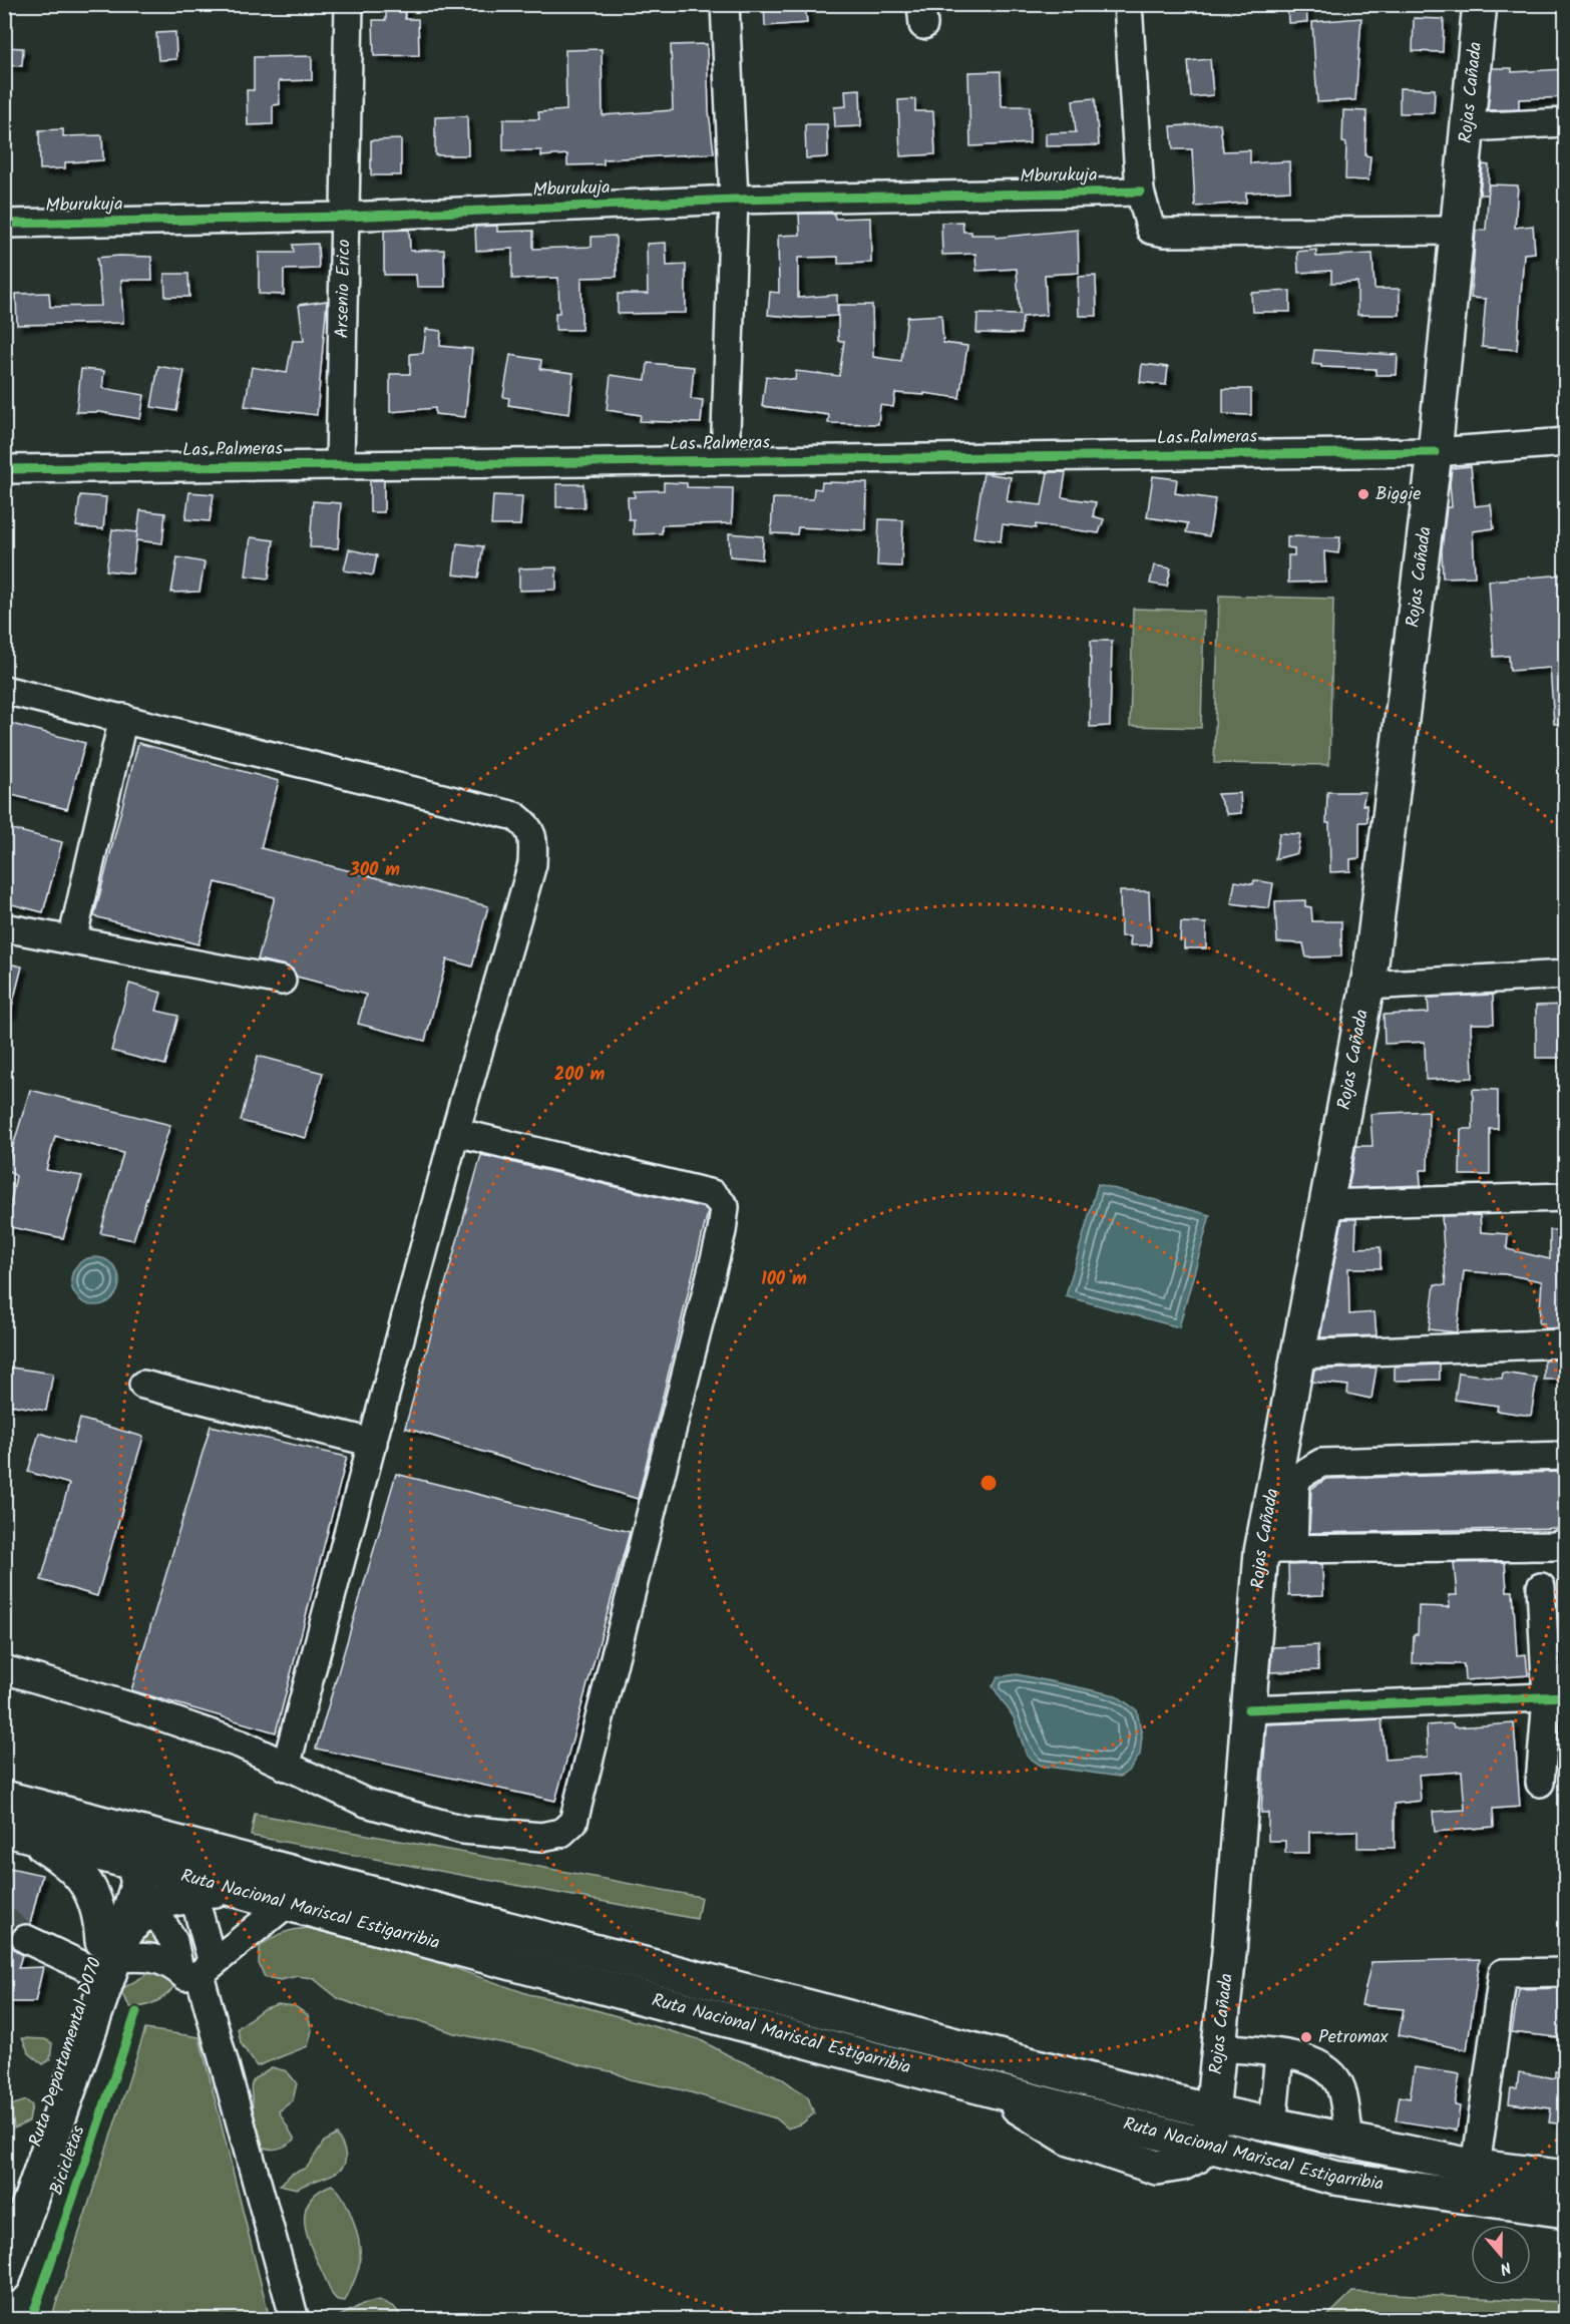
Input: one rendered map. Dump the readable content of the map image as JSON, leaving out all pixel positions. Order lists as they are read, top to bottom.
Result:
{
  "streets": {
    "main road": ["Rojas Cañada", "Ruta Nacional Mariscal Estigarribia", "Ruta Departamental D070"],
    "street": ["Mburukuja", "Arsenio Erico", "Las Palmeras"],
    "cycle path": ["Bicicletas"]
  },
  "crossings": [
    ["Rojas Cañada", "Las Palmeras"],
    ["Rojas Cañada", "Ruta Nacional Mariscal Estigarribia"],
    ["Mburukuja", "Arsenio Erico"],
    ["Arsenio Erico", "Las Palmeras"],
    ["Ruta Nacional Mariscal Estigarribia", "Ruta Departamental D070"]
  ],
  "places": ["Biggie", "Petromax"],
  "north": "bottom",
  "rings": ["300 m", "200 m", "100 m"]
}
